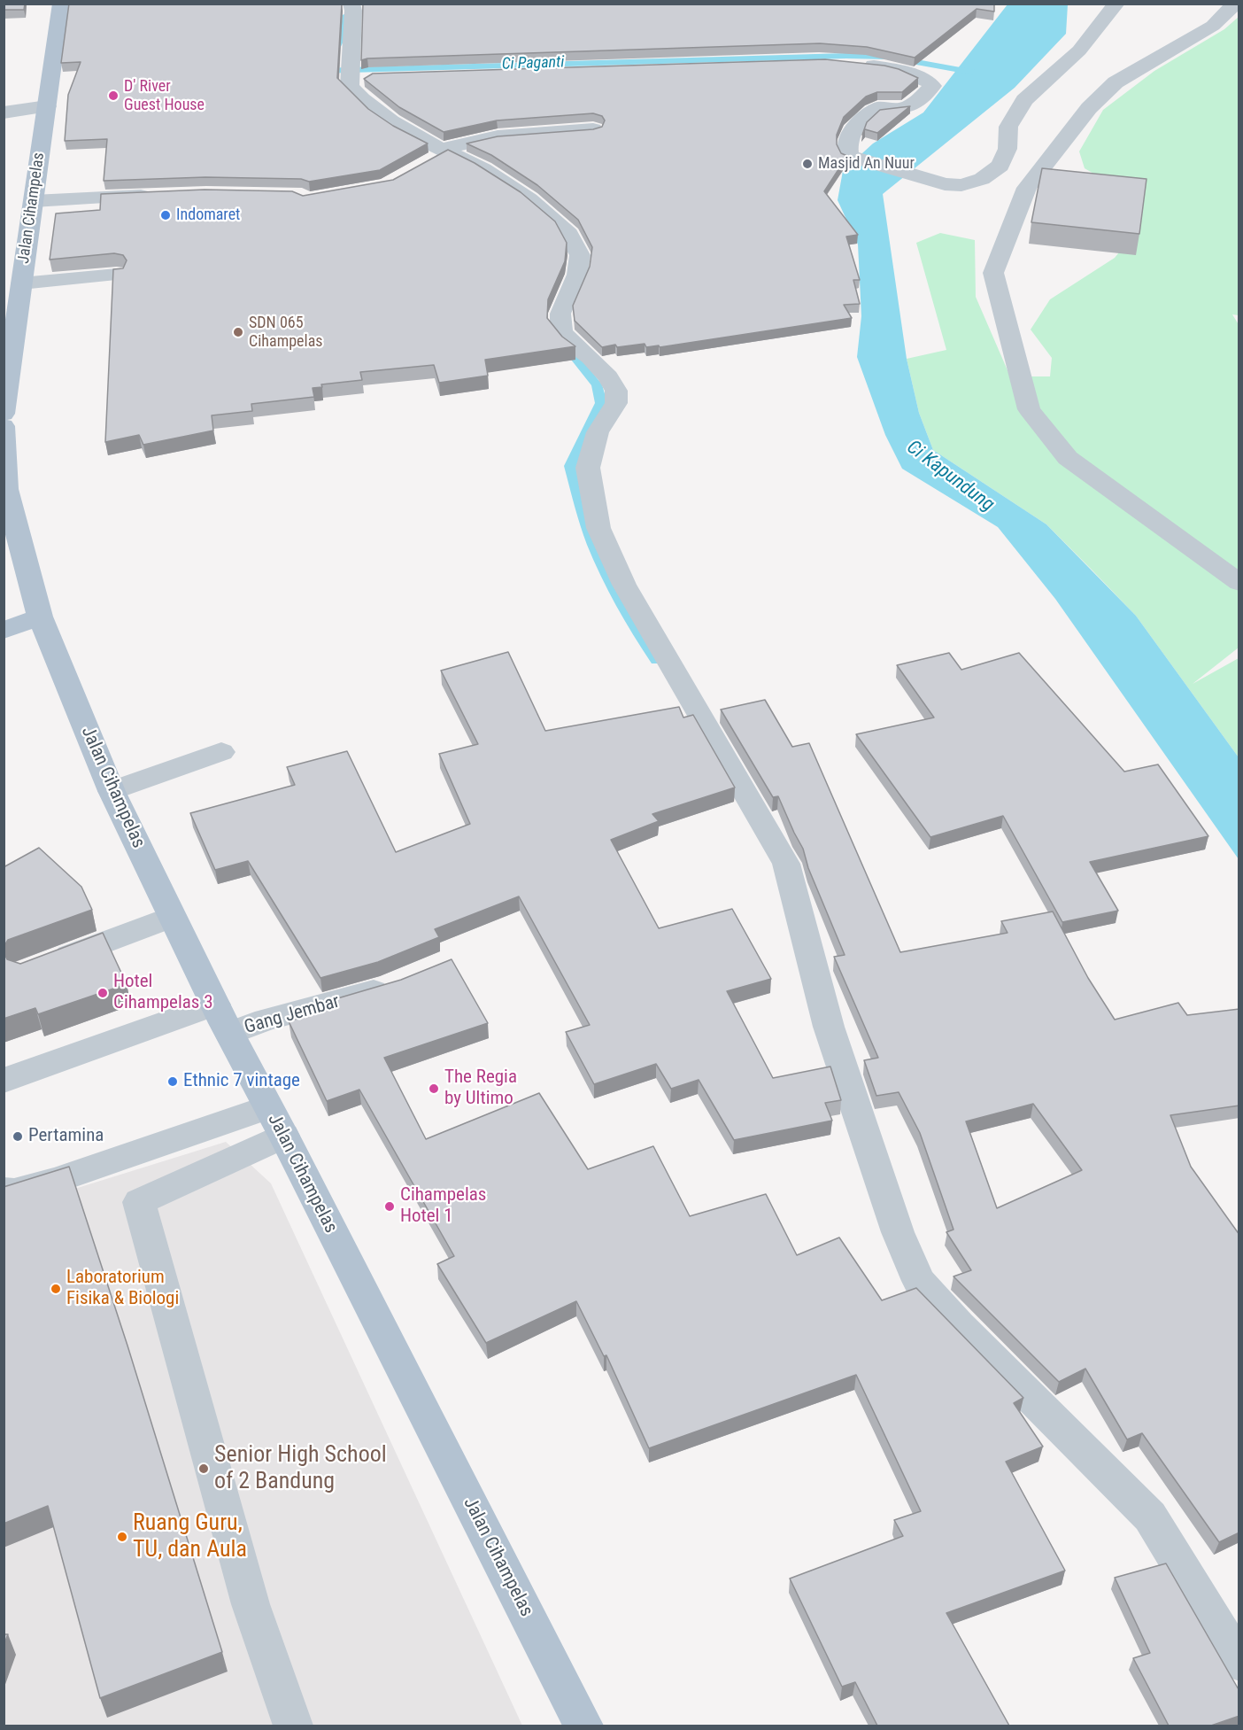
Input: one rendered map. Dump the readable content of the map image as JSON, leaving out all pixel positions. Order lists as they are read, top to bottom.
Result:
{
  "streets": {
    "main road": ["Jalan Cihampelas"],
    "street": ["Gang Jembar"]
  },
  "crossings": [
    ["Jalan Cihampelas", "Gang Jembar"]
  ],
  "water": ["Ci Paganti", "Ci Kapundung"],
  "places": [
    "D' River Guest House",
    "Masjid An Nuur",
    "Indomaret",
    "SDN 065 Cihampelas",
    "Hotel Cihampelas 3",
    "Ethnic 7 vintage",
    "The Regia by Ultimo",
    "Pertamina",
    "Cihampelas Hotel 1",
    "Laboratorium Fisika & Biologi",
    "Senior High School of 2 Bandung",
    "Ruang Guru, TU, dan Aula"
  ]
}
